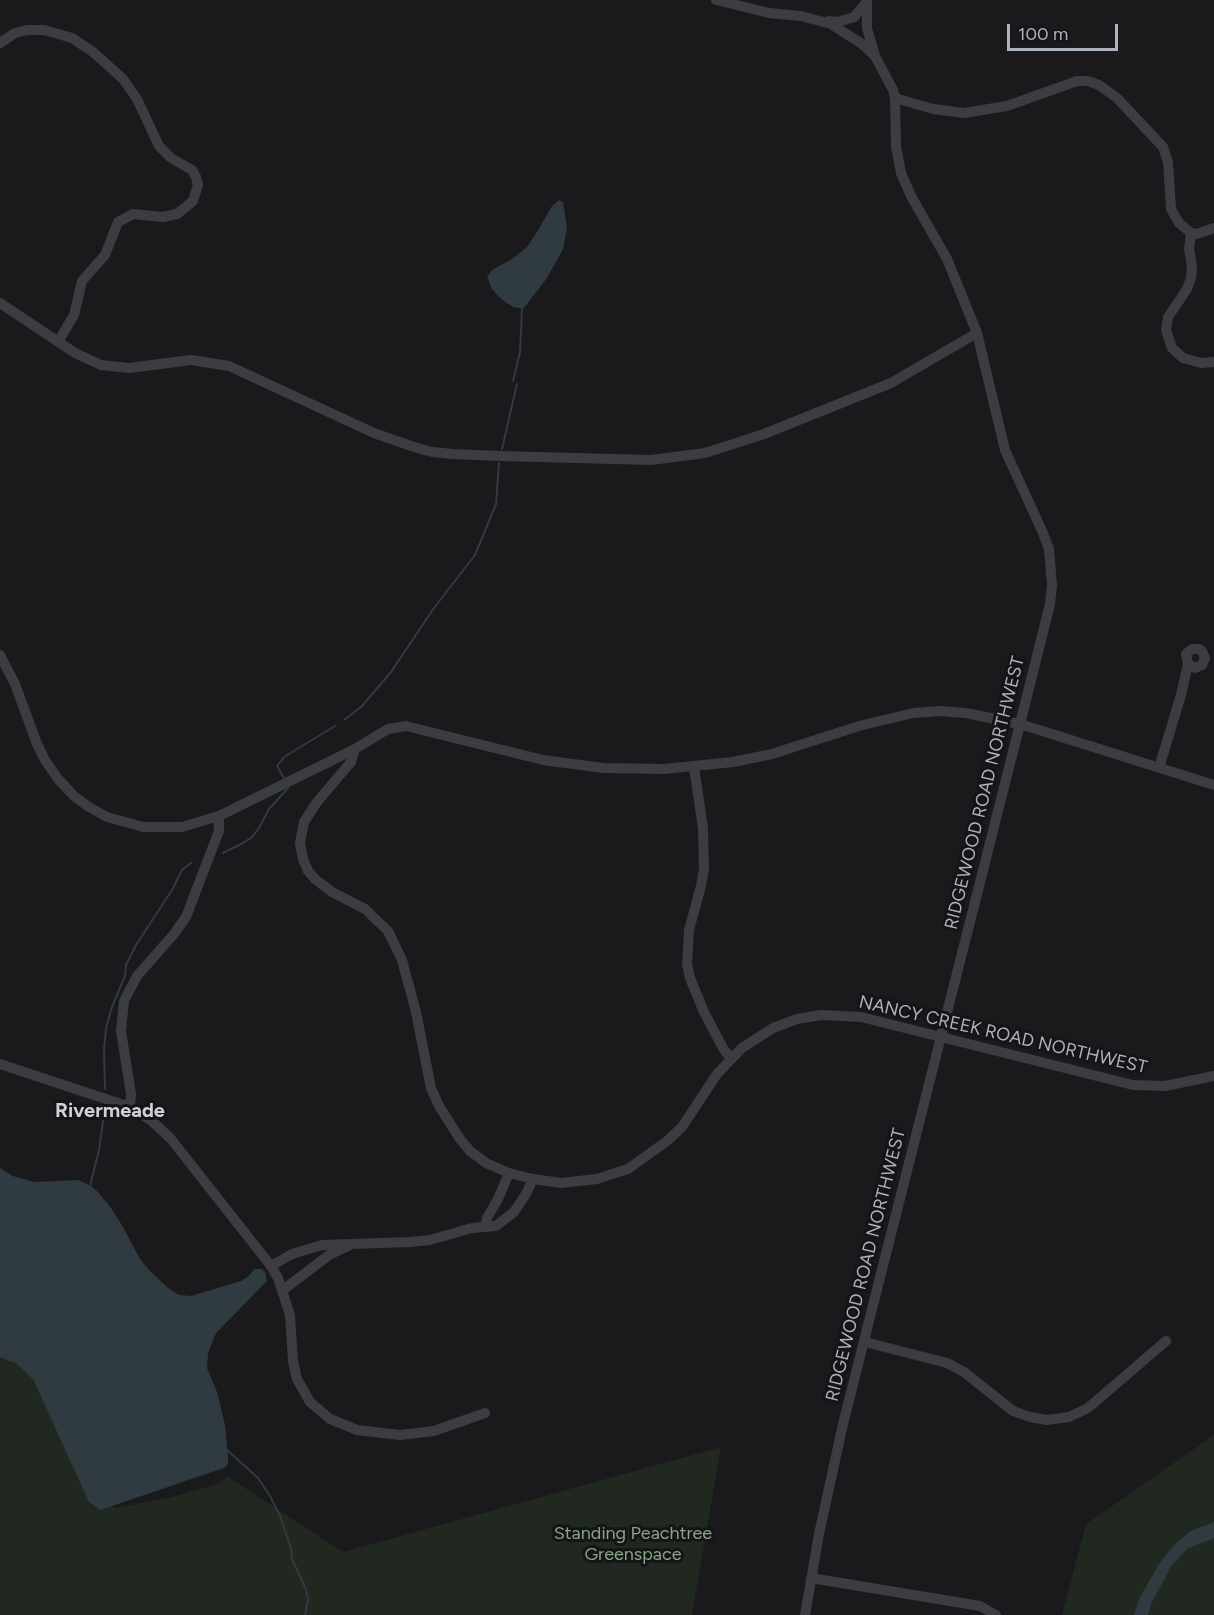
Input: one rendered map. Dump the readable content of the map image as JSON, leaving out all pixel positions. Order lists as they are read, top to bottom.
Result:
{
  "streets": {
    "street": ["RIDGEWOOD ROAD NORTHWEST", "NANCY CREEK ROAD NORTHWEST"]
  },
  "crossings": [
    ["RIDGEWOOD ROAD NORTHWEST", "NANCY CREEK ROAD NORTHWEST"]
  ],
  "districts": ["Rivermeade"],
  "parks": ["Standing Peachtree Greenspace"],
  "scale_bar": "100 m"
}
